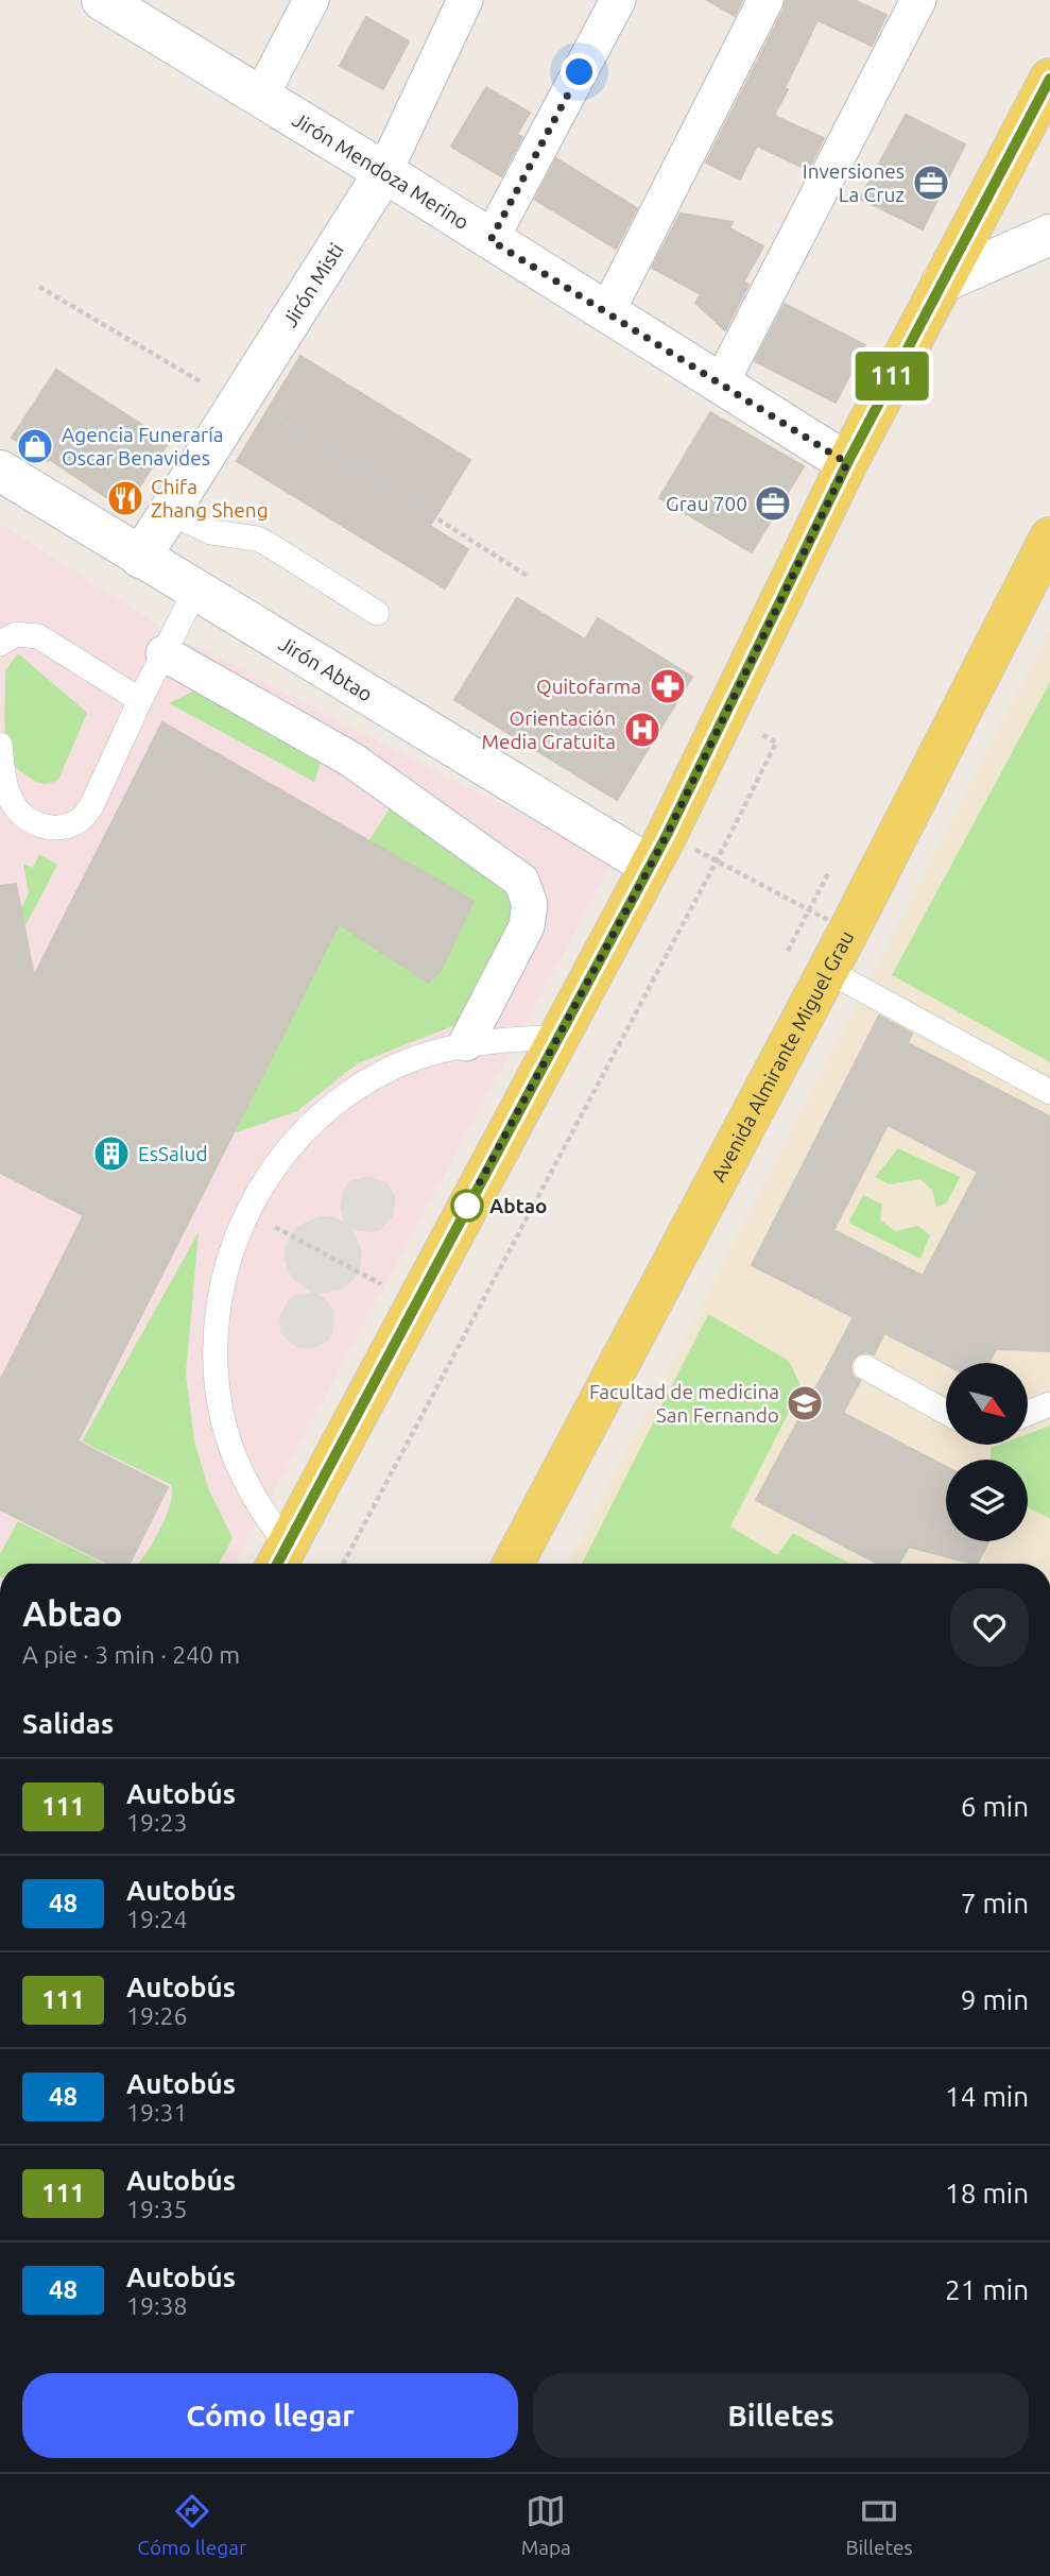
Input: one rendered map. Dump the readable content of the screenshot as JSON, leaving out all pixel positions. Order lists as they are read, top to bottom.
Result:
{
  "streets": {
    "main road": ["Avenida Almirante Miguel Grau"],
    "street": ["Jirón Mendoza Merino", "Jirón Misti", "Jirón Abtao"]
  },
  "crossings": [
    ["Jirón Mendoza Merino", "Jirón Misti"],
    ["Jirón Misti", "Jirón Abtao"]
  ],
  "places": {
    "office": ["Inversiones La Cruz", "Grau 700"],
    "shop": ["Agencia Funeraría Oscar Benavides"],
    "restaurant": ["Chifa Zhang Sheng"],
    "pharmacy": ["Quitofarma"],
    "hospital": ["Orientación Media Gratuita"],
    "building": ["EsSalud"],
    "other": ["Abtao"],
    "school or university": ["Facultad de medicina San Fernando"]
  },
  "lines": ["bus line 111"],
  "north": "bottom right",
  "page": {
    "on_map": "111",
    "heading": [
      ["Abtao", "A pie · 3 min · 240 m"],
      "Salidas"
    ],
    "list": [
      {
        "mark": "111",
        "name": "Autobús",
        "note": "19:23",
        "value": "6 min"
      },
      {
        "mark": "48",
        "name": "Autobús",
        "note": "19:24",
        "value": "7 min"
      },
      {
        "mark": "111",
        "name": "Autobús",
        "note": "19:26",
        "value": "9 min"
      },
      {
        "mark": "48",
        "name": "Autobús",
        "note": "19:31",
        "value": "14 min"
      },
      {
        "mark": "111",
        "name": "Autobús",
        "note": "19:35",
        "value": "18 min"
      },
      {
        "mark": "48",
        "name": "Autobús",
        "note": "19:38",
        "value": "21 min"
      }
    ],
    "buttons": ["Cómo llegar", "Billetes"],
    "tabs": ["Cómo llegar", "Mapa", "Billetes"]
  }
}
